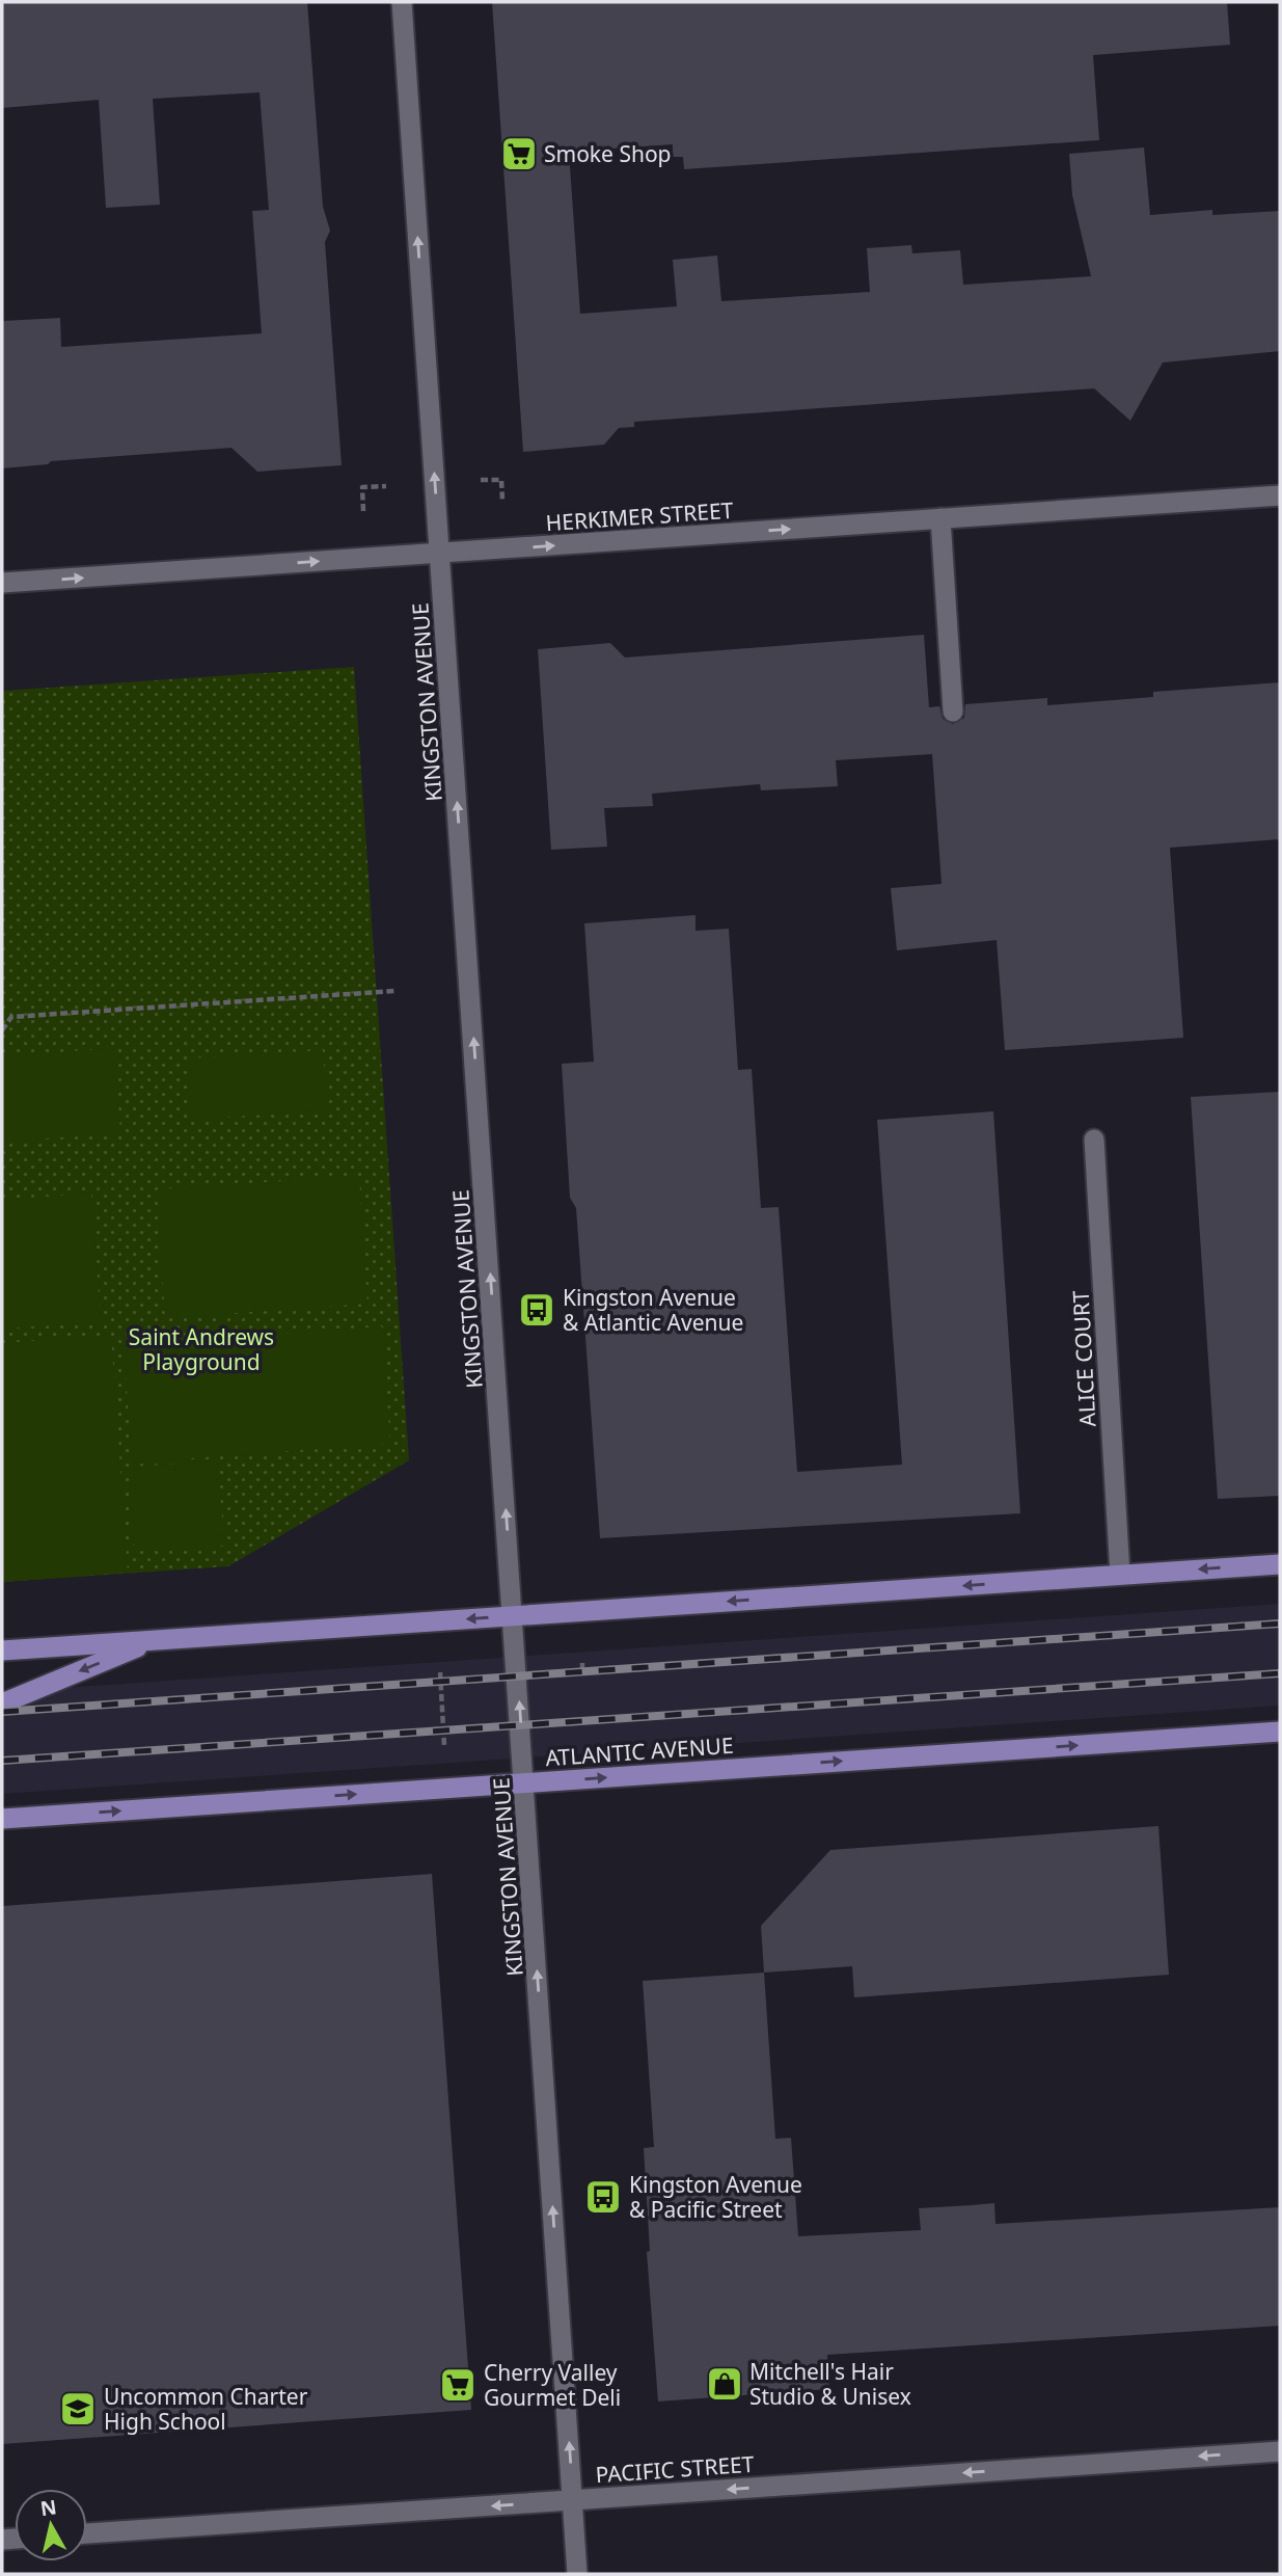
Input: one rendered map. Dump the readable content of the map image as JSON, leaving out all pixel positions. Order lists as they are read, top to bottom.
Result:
{
  "streets": {
    "main road": ["ATLANTIC AVENUE"],
    "street": [
      "HERKIMER STREET",
      "KINGSTON AVENUE",
      "ALICE COURT",
      "PACIFIC STREET"
    ]
  },
  "crossings": [
    ["HERKIMER STREET", "KINGSTON AVENUE"],
    ["KINGSTON AVENUE", "ATLANTIC AVENUE"],
    ["KINGSTON AVENUE", "PACIFIC STREET"]
  ],
  "one_way": ["HERKIMER STREET", "KINGSTON AVENUE", "PACIFIC STREET"],
  "parks": ["Saint Andrews Playground"],
  "places": {
    "supermarket": ["Smoke Shop", "Cherry Valley Gourmet Deli"],
    "bus stop": ["Kingston Avenue & Atlantic Avenue", "Kingston Avenue & Pacific Street"],
    "shop": ["Mitchell's Hair Studio & Unisex"],
    "school or university": ["Uncommon Charter High School"]
  },
  "north": "top"
}
